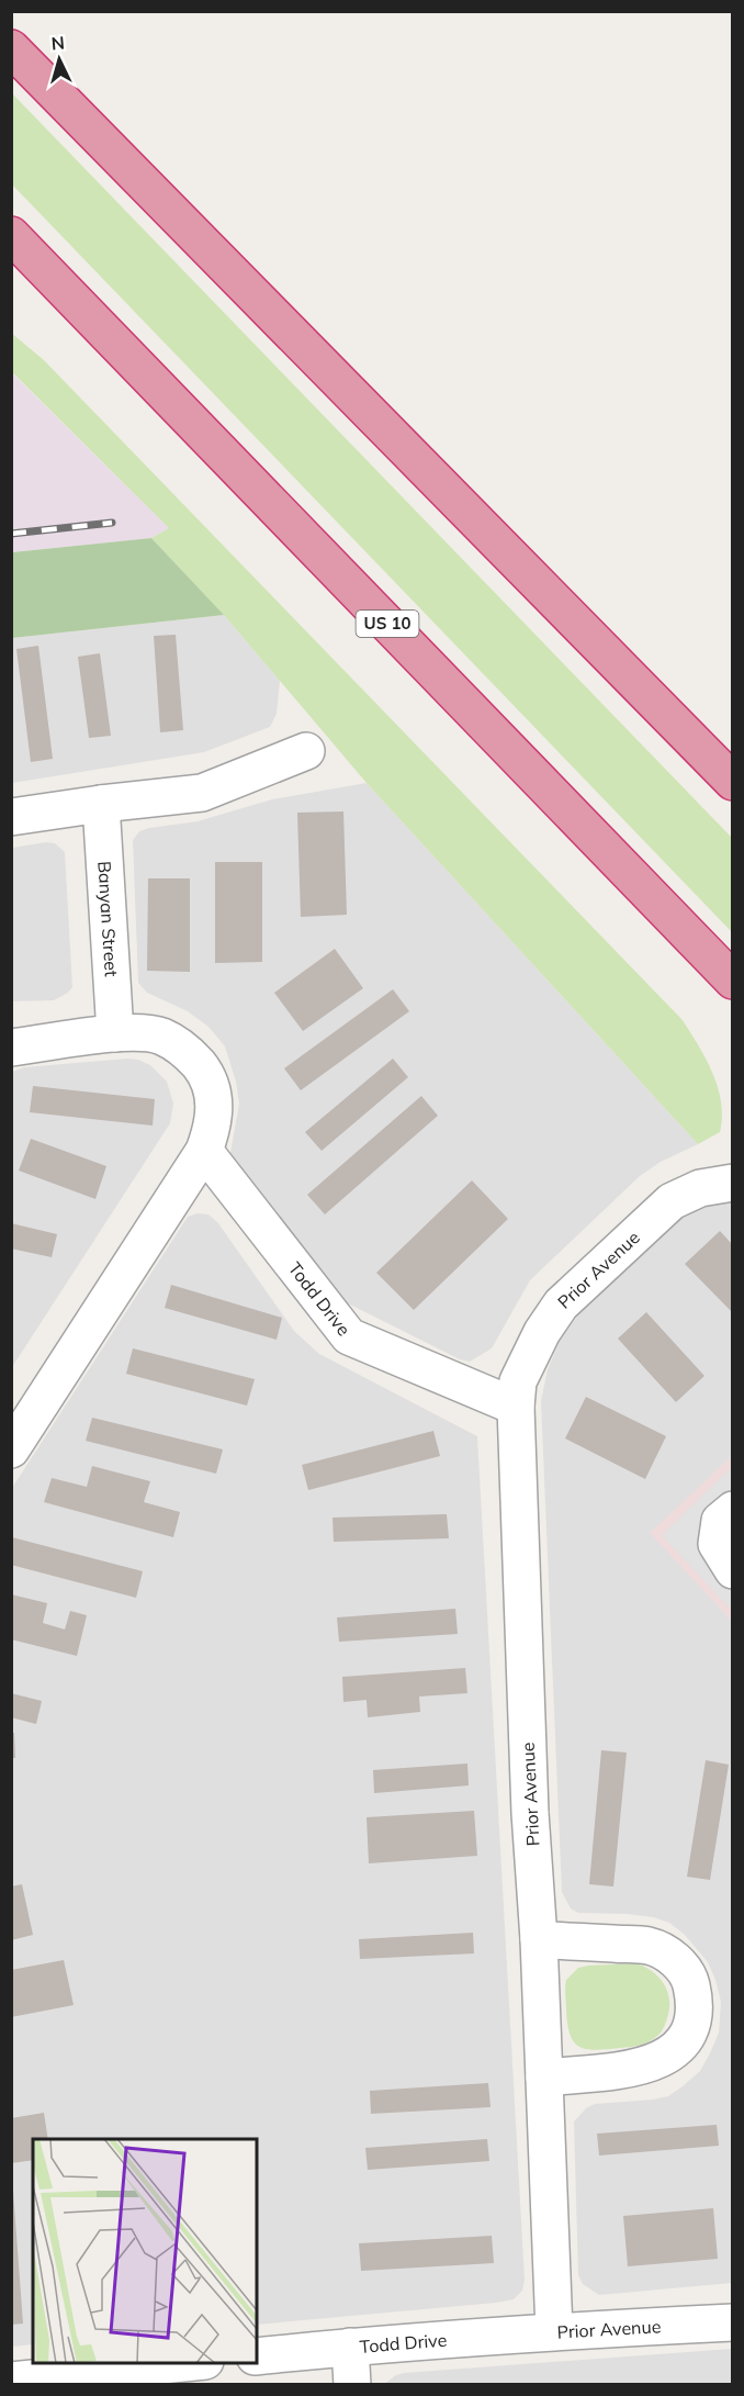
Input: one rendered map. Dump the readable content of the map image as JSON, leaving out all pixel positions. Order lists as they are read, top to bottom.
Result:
{
  "streets": {
    "highway": ["US 10"],
    "street": ["Banyan Street", "Prior Avenue", "Todd Drive"]
  },
  "crossings": [
    ["Prior Avenue", "Todd Drive"]
  ],
  "north": "top"
}
